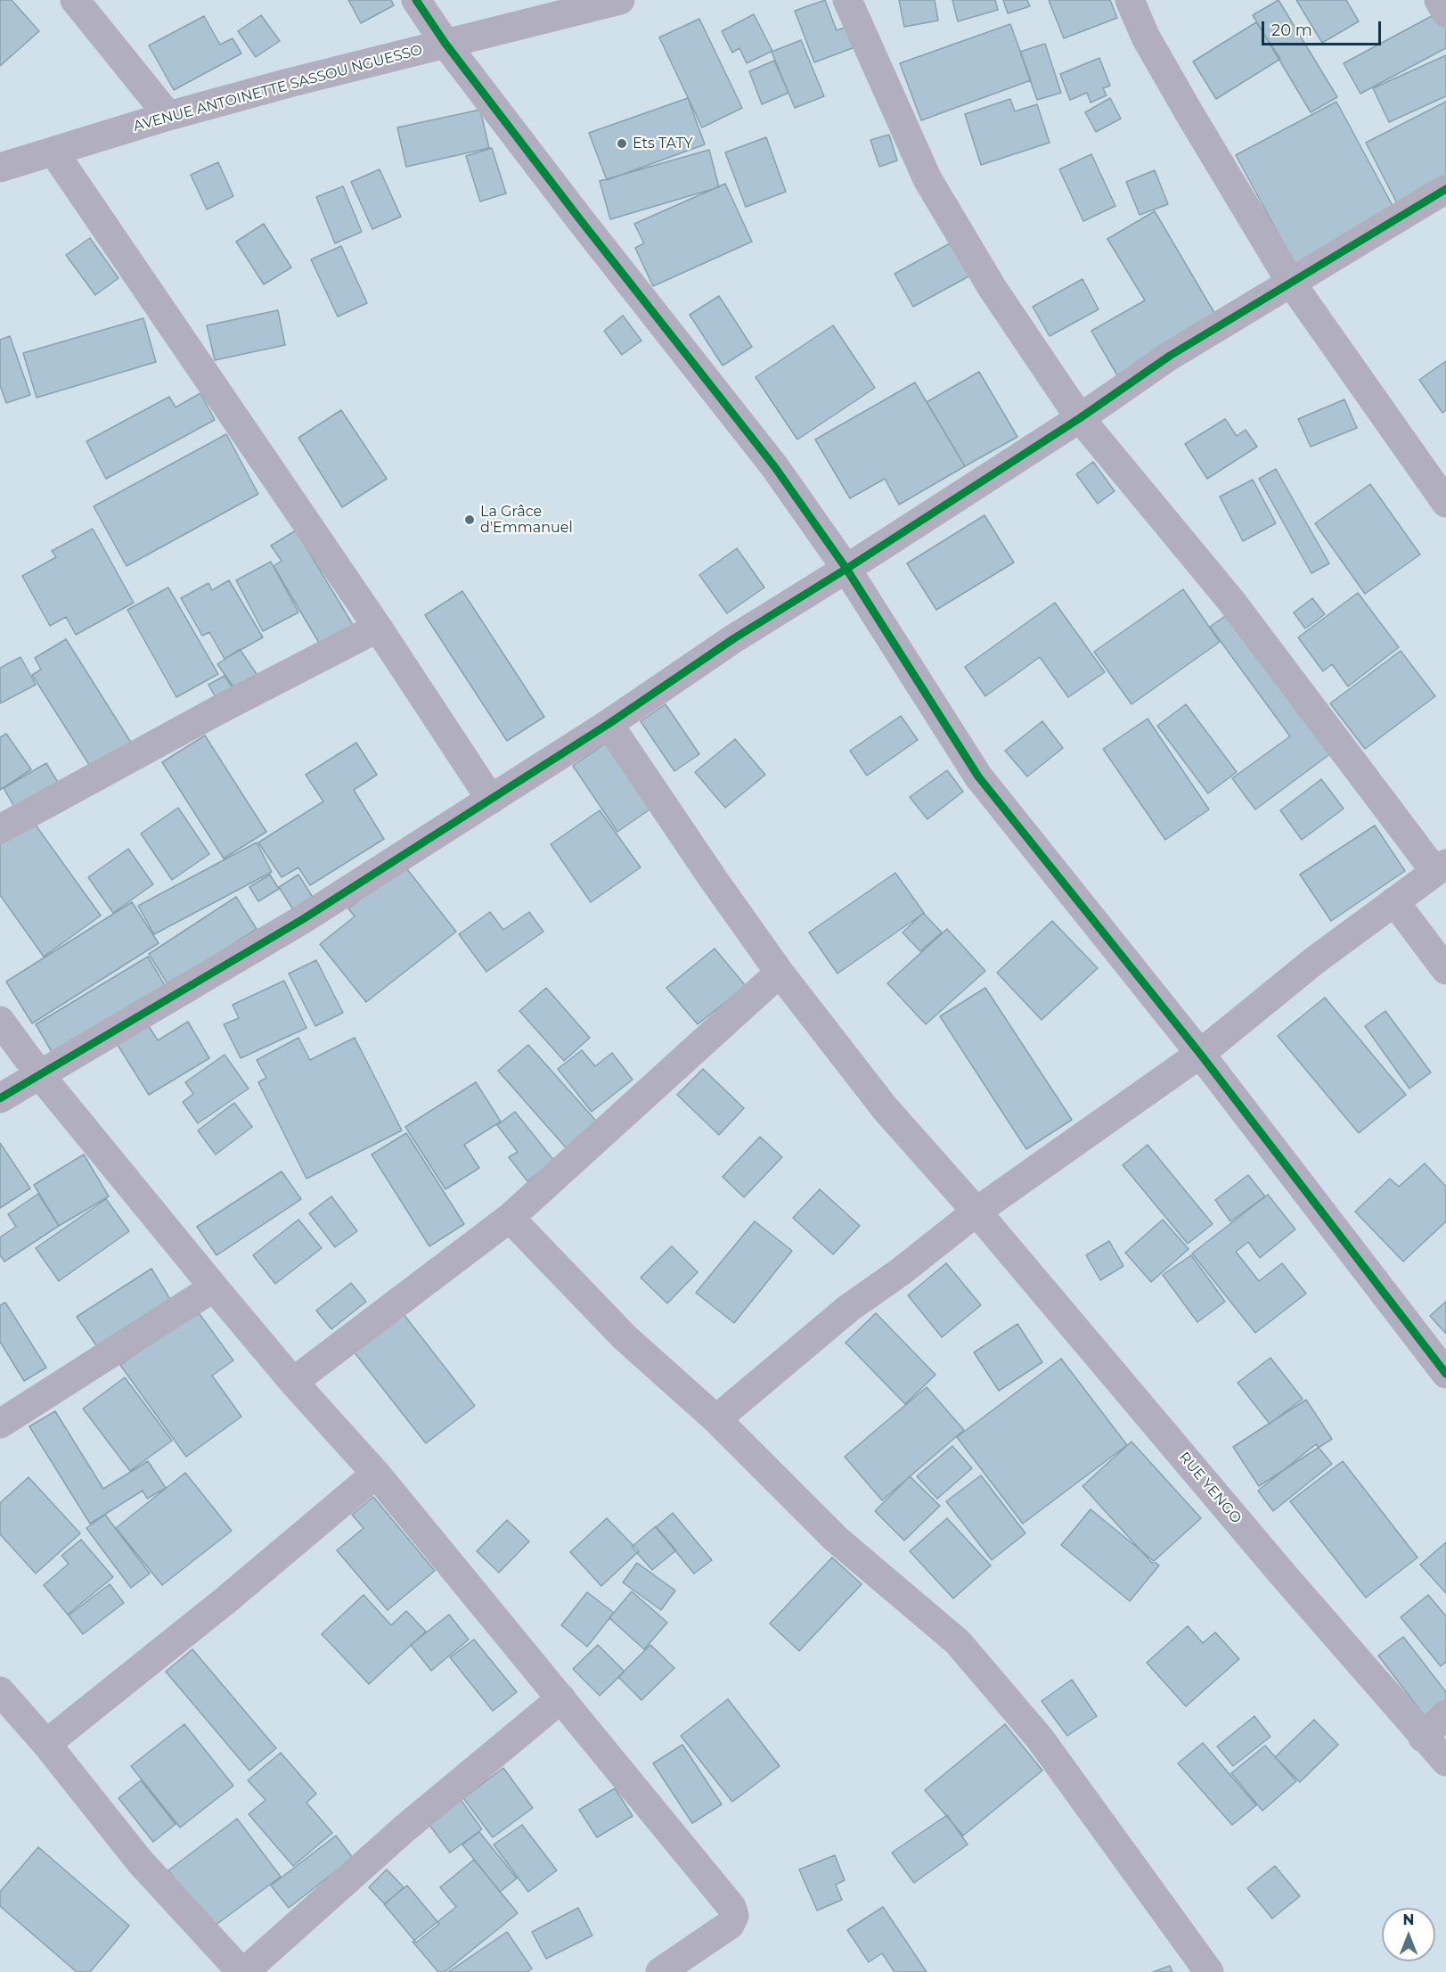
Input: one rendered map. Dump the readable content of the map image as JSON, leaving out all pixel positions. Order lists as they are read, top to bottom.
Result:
{
  "streets": {
    "street": ["AVENUE ANTOINETTE SASSOU NGUESSO", "RUE YENGO"]
  },
  "places": ["Ets TATY", "La Grâce d'Emmanuel"],
  "scale_bar": "20 m",
  "north": "top"
}
